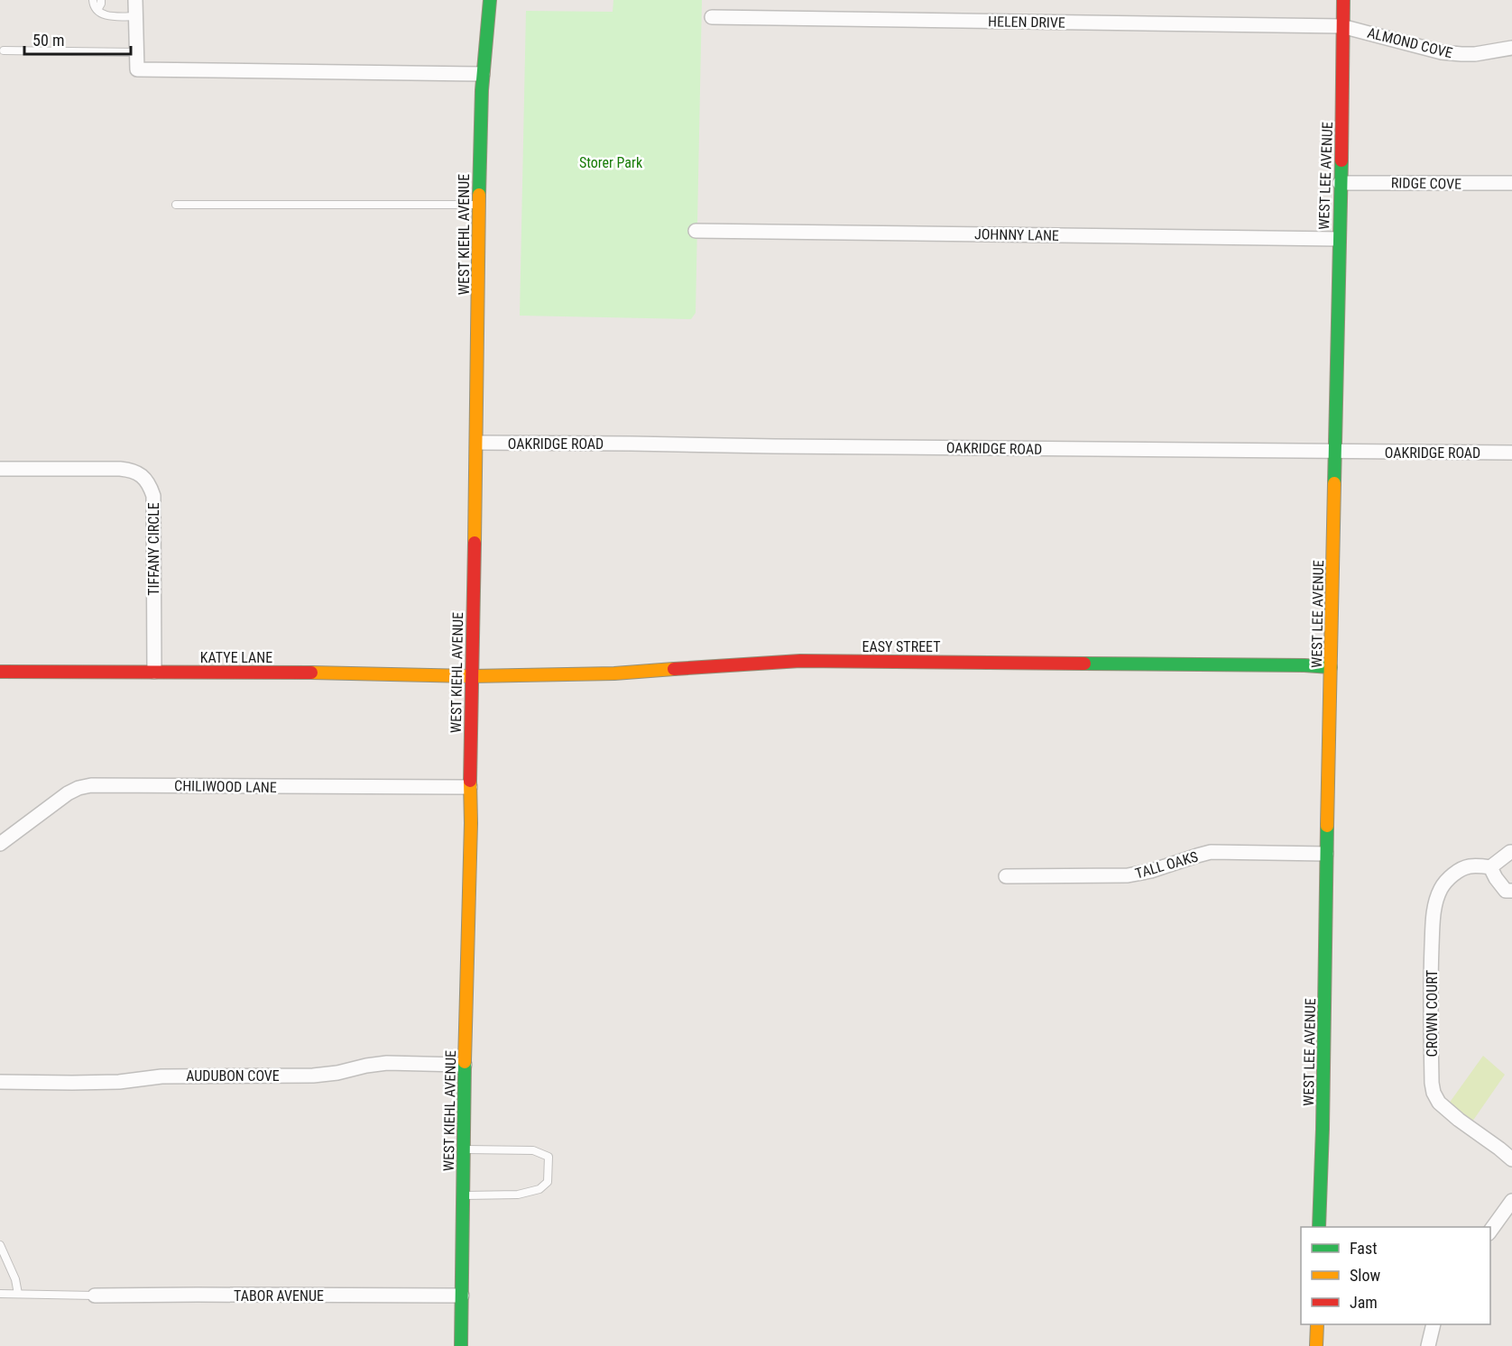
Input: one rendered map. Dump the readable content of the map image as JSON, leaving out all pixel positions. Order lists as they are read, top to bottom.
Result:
{
  "streets": {
    "street": [
      "HELEN DRIVE",
      "ALMOND COVE",
      "WEST LEE AVENUE",
      "RIDGE COVE",
      "WEST KIEHL AVENUE",
      "JOHNNY LANE",
      "OAKRIDGE ROAD",
      "TIFFANY CIRCLE",
      "EASY STREET",
      "KATYE LANE",
      "CHILIWOOD LANE",
      "TALL OAKS",
      "CROWN COURT",
      "AUDUBON COVE",
      "TABOR AVENUE"
    ]
  },
  "crossings": [
    ["HELEN DRIVE", "ALMOND COVE"],
    ["HELEN DRIVE", "WEST LEE AVENUE"],
    ["ALMOND COVE", "WEST LEE AVENUE"],
    ["WEST LEE AVENUE", "RIDGE COVE"],
    ["WEST LEE AVENUE", "JOHNNY LANE"],
    ["WEST LEE AVENUE", "OAKRIDGE ROAD"],
    ["WEST LEE AVENUE", "EASY STREET"],
    ["WEST LEE AVENUE", "TALL OAKS"],
    ["WEST KIEHL AVENUE", "OAKRIDGE ROAD"],
    ["WEST KIEHL AVENUE", "EASY STREET"],
    ["WEST KIEHL AVENUE", "KATYE LANE"],
    ["WEST KIEHL AVENUE", "CHILIWOOD LANE"],
    ["WEST KIEHL AVENUE", "AUDUBON COVE"],
    ["WEST KIEHL AVENUE", "TABOR AVENUE"],
    ["TIFFANY CIRCLE", "KATYE LANE"],
    ["EASY STREET", "KATYE LANE"]
  ],
  "parks": ["Storer Park"],
  "legend": ["Fast", "Slow", "Jam"],
  "scale_bar": "50 m"
}
